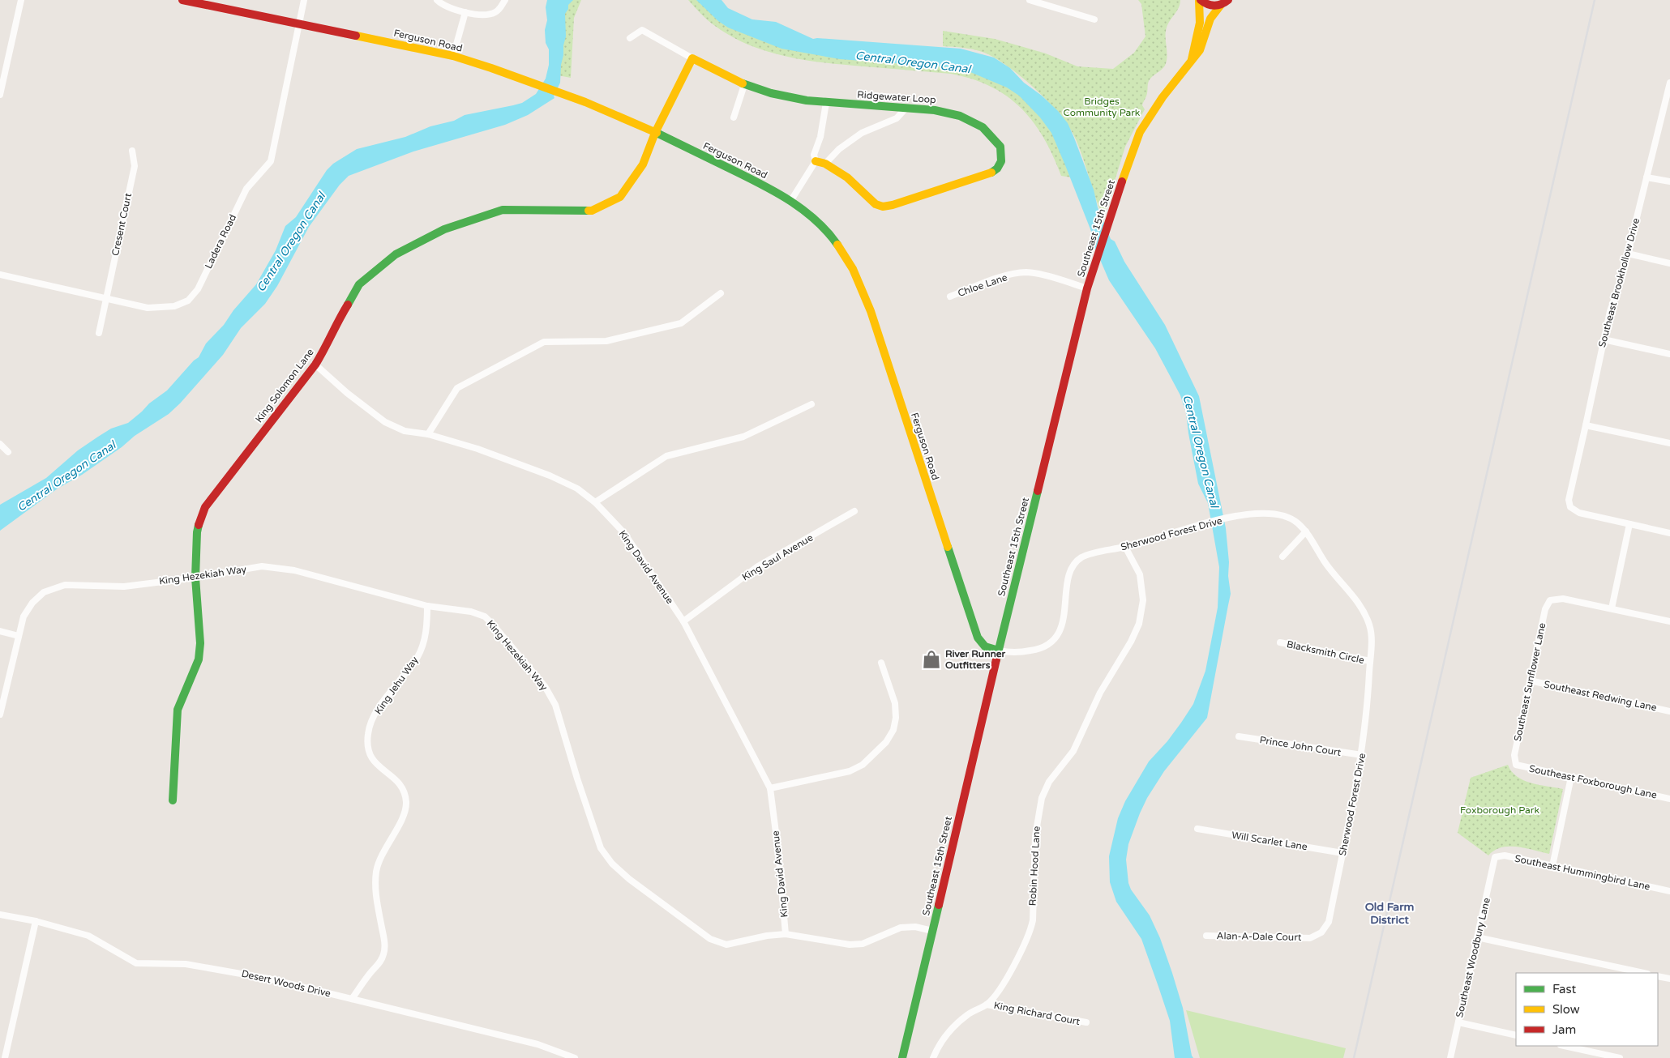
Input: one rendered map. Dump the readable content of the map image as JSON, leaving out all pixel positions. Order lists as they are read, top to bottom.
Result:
{
  "streets": {
    "street": [
      "Ferguson Road",
      "Ridgewater Loop",
      "Cresent Court",
      "Southeast 15th Street",
      "Ladera Road",
      "Southeast Brookhollow Drive",
      "Chloe Lane",
      "King Solomon Lane",
      "Sherwood Forest Drive",
      "King Saul Avenue",
      "King David Avenue",
      "King Hezekiah Way",
      "Blacksmith Circle",
      "Southeast Sunflower Lane",
      "King Jehu Way",
      "Southeast Redwing Lane",
      "Prince John Court",
      "Southeast Foxborough Lane",
      "Will Scarlet Lane",
      "Robin Hood Lane",
      "Southeast Hummingbird Lane",
      "Alan-A-Dale Court",
      "Southeast Woodbury Lane",
      "Desert Woods Drive",
      "King Richard Court"
    ]
  },
  "crossings": [
    ["Ferguson Road", "Southeast 15th Street"],
    ["Ferguson Road", "Ladera Road"],
    ["Ferguson Road", "King Solomon Lane"],
    ["Ferguson Road", "Sherwood Forest Drive"],
    ["Cresent Court", "Ladera Road"],
    ["Southeast 15th Street", "Chloe Lane"],
    ["Southeast 15th Street", "Sherwood Forest Drive"],
    ["Southeast 15th Street", "King Hezekiah Way"],
    ["King Solomon Lane", "King David Avenue"],
    ["King Solomon Lane", "King Hezekiah Way"],
    ["Sherwood Forest Drive", "Blacksmith Circle"],
    ["Sherwood Forest Drive", "Prince John Court"],
    ["Sherwood Forest Drive", "Will Scarlet Lane"],
    ["Sherwood Forest Drive", "Robin Hood Lane"],
    ["Sherwood Forest Drive", "Alan-A-Dale Court"],
    ["King Saul Avenue", "King David Avenue"],
    ["King David Avenue", "King Hezekiah Way"],
    ["King Hezekiah Way", "King Jehu Way"],
    ["Southeast Sunflower Lane", "Southeast Redwing Lane"],
    ["Southeast Sunflower Lane", "Southeast Foxborough Lane"],
    ["King Jehu Way", "Desert Woods Drive"],
    ["Robin Hood Lane", "King Richard Court"],
    ["Southeast Hummingbird Lane", "Southeast Woodbury Lane"]
  ],
  "districts": ["Old Farm District"],
  "water": ["Central Oregon Canal"],
  "parks": ["Bridges Community Park", "Foxborough Park"],
  "places": {
    "shop": ["River Runner Outfitters"]
  },
  "legend": ["Fast", "Slow", "Jam"]
}
